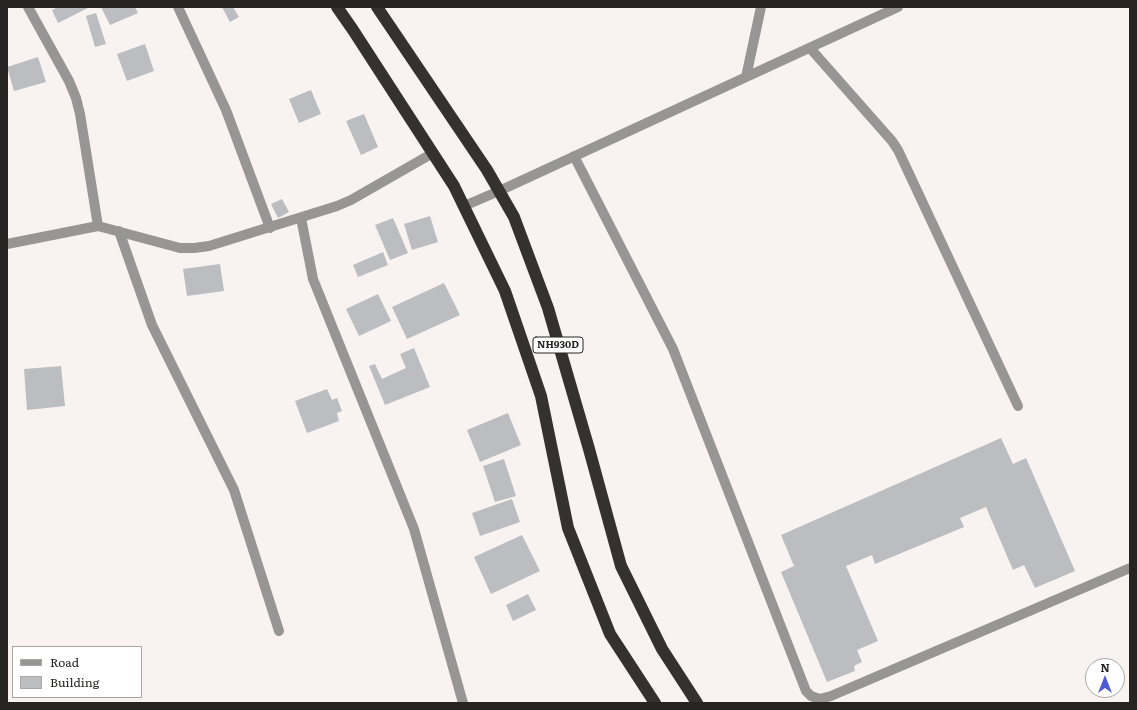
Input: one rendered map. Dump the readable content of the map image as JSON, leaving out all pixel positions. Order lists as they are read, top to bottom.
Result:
{
  "streets": {
    "highway": ["NH930D"]
  },
  "legend": ["Road", "Building"],
  "north": "top"
}
